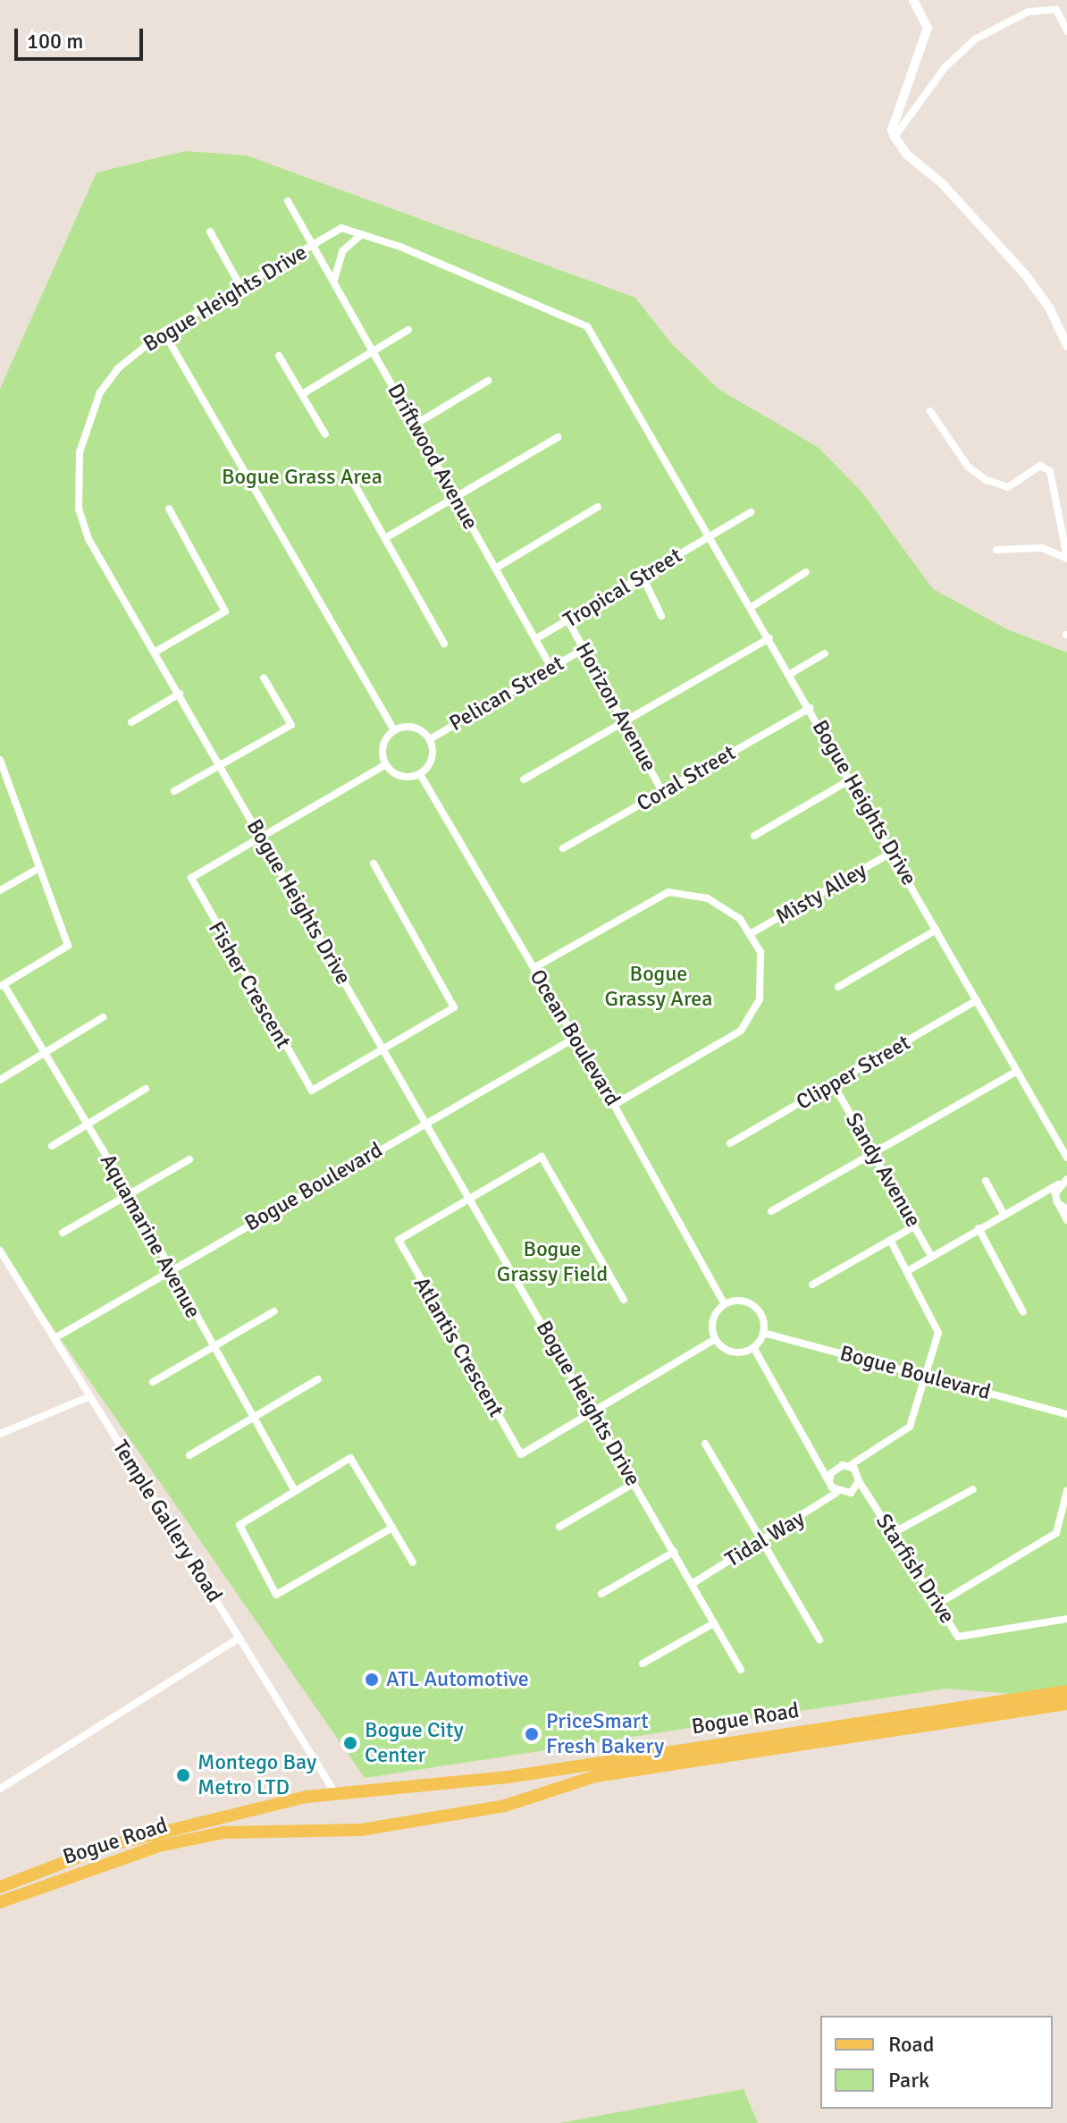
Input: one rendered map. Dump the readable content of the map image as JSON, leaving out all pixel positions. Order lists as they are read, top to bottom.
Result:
{
  "streets": {
    "main road": ["Bogue Road"],
    "street": [
      "Bogue Heights Drive",
      "Driftwood Avenue",
      "Tropical Street",
      "Pelican Street",
      "Horizon Avenue",
      "Coral Street",
      "Misty Alley",
      "Fisher Crescent",
      "Ocean Boulevard",
      "Clipper Street",
      "Sandy Avenue",
      "Bogue Boulevard",
      "Aquamarine Avenue",
      "Atlantis Crescent",
      "Temple Gallery Road",
      "Tidal Way",
      "Starfish Drive"
    ]
  },
  "crossings": [
    ["Bogue Heights Drive", "Driftwood Avenue"],
    ["Bogue Heights Drive", "Tropical Street"],
    ["Bogue Heights Drive", "Coral Street"],
    ["Bogue Heights Drive", "Misty Alley"],
    ["Bogue Heights Drive", "Fisher Crescent"],
    ["Bogue Heights Drive", "Clipper Street"],
    ["Bogue Heights Drive", "Bogue Boulevard"],
    ["Bogue Heights Drive", "Atlantis Crescent"],
    ["Bogue Heights Drive", "Tidal Way"],
    ["Driftwood Avenue", "Tropical Street"],
    ["Driftwood Avenue", "Pelican Street"],
    ["Tropical Street", "Horizon Avenue"],
    ["Pelican Street", "Horizon Avenue"],
    ["Pelican Street", "Ocean Boulevard"],
    ["Horizon Avenue", "Coral Street"],
    ["Ocean Boulevard", "Bogue Boulevard"],
    ["Clipper Street", "Sandy Avenue"],
    ["Bogue Boulevard", "Aquamarine Avenue"],
    ["Bogue Boulevard", "Temple Gallery Road"],
    ["Temple Gallery Road", "Bogue Road"],
    ["Tidal Way", "Starfish Drive"]
  ],
  "parks": ["Bogue Grass Area", "Bogue Grassy Area", "Bogue Grassy Field"],
  "places": [
    "ATL Automotive",
    "PriceSmart Fresh Bakery",
    "Bogue City Center",
    "Montego Bay Metro LTD"
  ],
  "legend": ["Road", "Park"],
  "scale_bar": "100 m"
}
